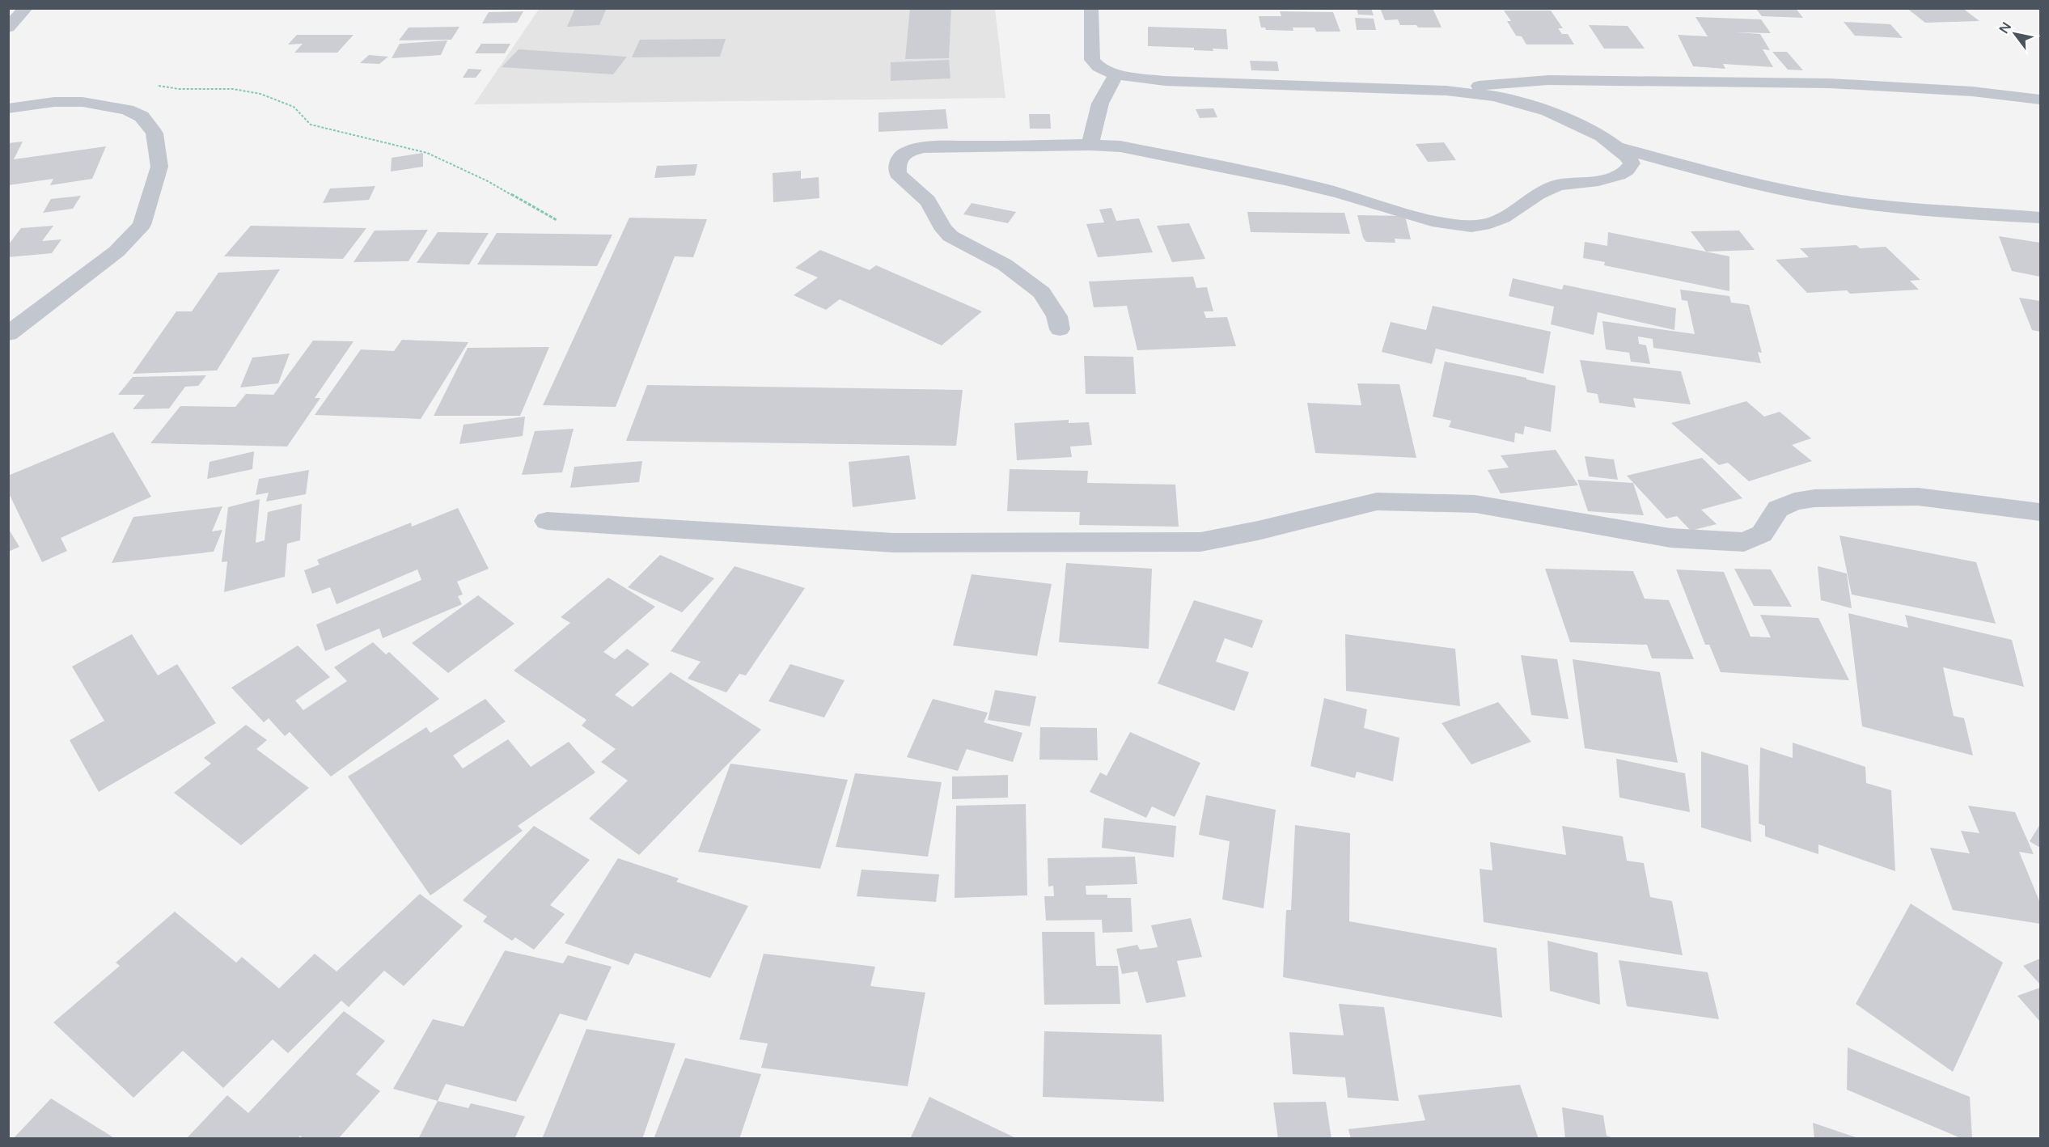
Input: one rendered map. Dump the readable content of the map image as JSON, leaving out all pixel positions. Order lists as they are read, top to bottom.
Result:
{
  "north": "top left"
}
